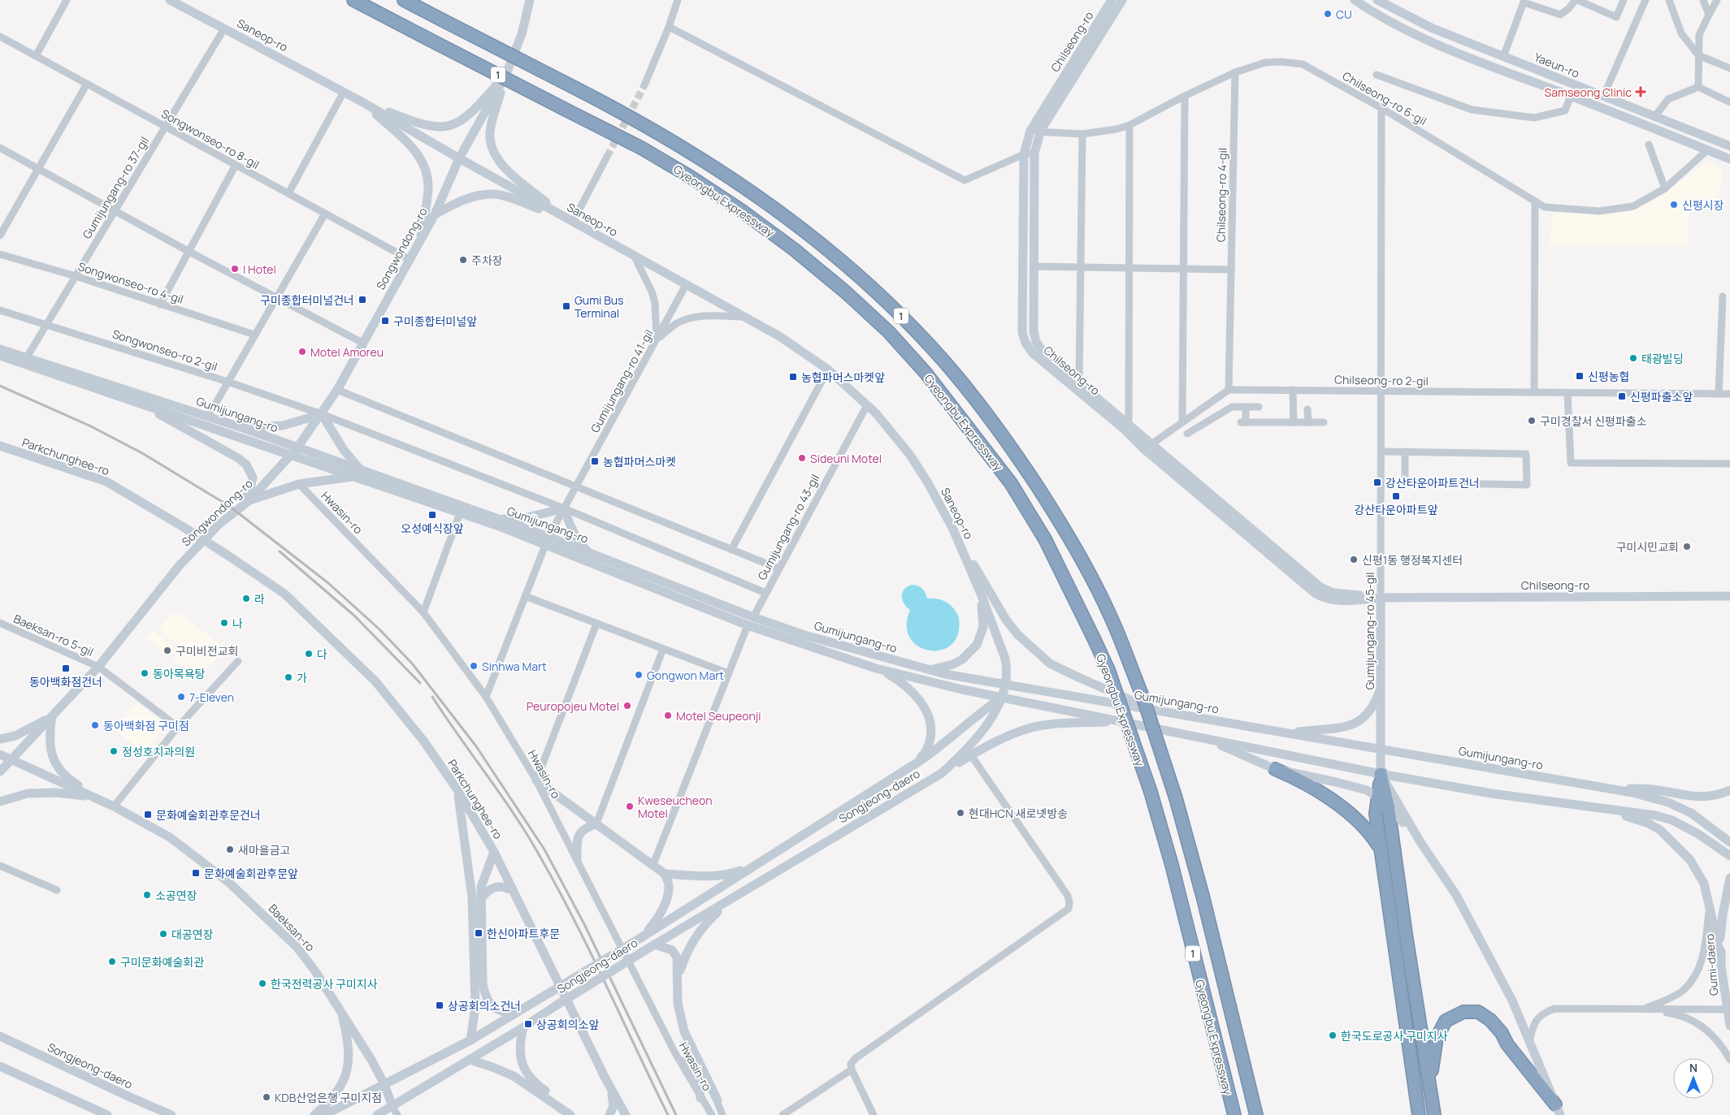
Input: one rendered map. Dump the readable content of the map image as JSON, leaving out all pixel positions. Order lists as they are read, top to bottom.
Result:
{
  "streets": {
    "highway": ["1", "Gyeongbu Expressway"],
    "street": [
      "Saneop-ro",
      "Chilseong-ro",
      "Yaeun-ro",
      "Chilseong-ro 6-gil",
      "Songwonseo-ro 8-gil",
      "Gumijungang-ro 37-gil",
      "Chilseong-ro 4-gil",
      "Songwondong-ro",
      "Songwonseo-ro 4-gil",
      "Songwonseo-ro 2-gil",
      "Chilseong-ro 2-gil",
      "Gumijungang-ro 41-gil",
      "Gumijungang-ro",
      "Parkchunghee-ro",
      "Hwasin-ro",
      "Gumijungang-ro 43-gil",
      "Gumijungang-ro 45-gil",
      "Baeksan-ro 5-gil",
      "Songjeong-daero",
      "Baeksan-ro",
      "Gumi-daero"
    ]
  },
  "crossings": [
    ["Saneop-ro", "Gumijungang-ro 37-gil"],
    ["Saneop-ro", "Songwondong-ro"],
    ["Saneop-ro", "Gumijungang-ro 41-gil"],
    ["Saneop-ro", "Gumijungang-ro"],
    ["Saneop-ro", "Gumijungang-ro 43-gil"],
    ["Saneop-ro", "Songjeong-daero"],
    ["Chilseong-ro", "Chilseong-ro 6-gil"],
    ["Chilseong-ro", "Gumijungang-ro 45-gil"],
    ["Yaeun-ro", "Chilseong-ro 6-gil"],
    ["Chilseong-ro 6-gil", "Chilseong-ro 4-gil"],
    ["Chilseong-ro 6-gil", "Gumijungang-ro 45-gil"],
    ["Songwonseo-ro 8-gil", "Gumijungang-ro 37-gil"],
    ["Songwonseo-ro 8-gil", "Songwondong-ro"],
    ["Gumijungang-ro 37-gil", "Songwonseo-ro 4-gil"],
    ["Gumijungang-ro 37-gil", "Songwonseo-ro 2-gil"],
    ["Gumijungang-ro 37-gil", "Gumijungang-ro"],
    ["Songwondong-ro", "Songwonseo-ro 2-gil"],
    ["Songwondong-ro", "Gumijungang-ro"],
    ["Songwondong-ro", "Baeksan-ro 5-gil"],
    ["Songwondong-ro", "Baeksan-ro"],
    ["Chilseong-ro 2-gil", "Gumijungang-ro 45-gil"],
    ["Gumijungang-ro 41-gil", "Gumijungang-ro"],
    ["Gumijungang-ro 41-gil", "Hwasin-ro"],
    ["Gumijungang-ro", "Gumijungang-ro 43-gil"],
    ["Gumijungang-ro", "Gumijungang-ro 45-gil"],
    ["Gumijungang-ro", "Songjeong-daero"],
    ["Songjeong-daero", "Baeksan-ro"]
  ],
  "places": {
    "other": [
      "CU",
      "신평시장",
      "주차장",
      "I Hotel",
      "Motel Amoreu",
      "태광빌딩",
      "구미경찰서 신평파출소",
      "Sideuni Motel",
      "구미시민교회",
      "신평1동 행정복지센터",
      "라",
      "나",
      "구미비전교회",
      "다",
      "Sinhwa Mart",
      "동아목욕탕",
      "Gongwon Mart",
      "가",
      "7-Eleven",
      "Peuropojeu Motel",
      "Motel Seupeonji",
      "동아백화점 구미점",
      "정성호치과의원",
      "Kweseucheon Motel",
      "현대HCN 새로넷방송",
      "새마을금고",
      "소공연장",
      "대공연장",
      "구미문화예술회관",
      "한국전력공사 구미지사",
      "한국도로공사 구미지사",
      "KDB산업은행 구미지점"
    ],
    "health": ["Samseong Clinic"],
    "transit": [
      "구미종합터미널건너",
      "Gumi Bus Terminal",
      "구미종합터미널앞",
      "신평농협",
      "농협파머스마켓앞",
      "신평파출소앞",
      "농협파머스마켓",
      "강산타운아파트건너",
      "강산타운아파트앞",
      "오성예식장앞",
      "동아백화점건너",
      "문화예술회관후문건너",
      "문화예술회관후문앞",
      "한신아파트후문",
      "상공회의소건너",
      "상공회의소앞"
    ]
  },
  "north": "top"
}
